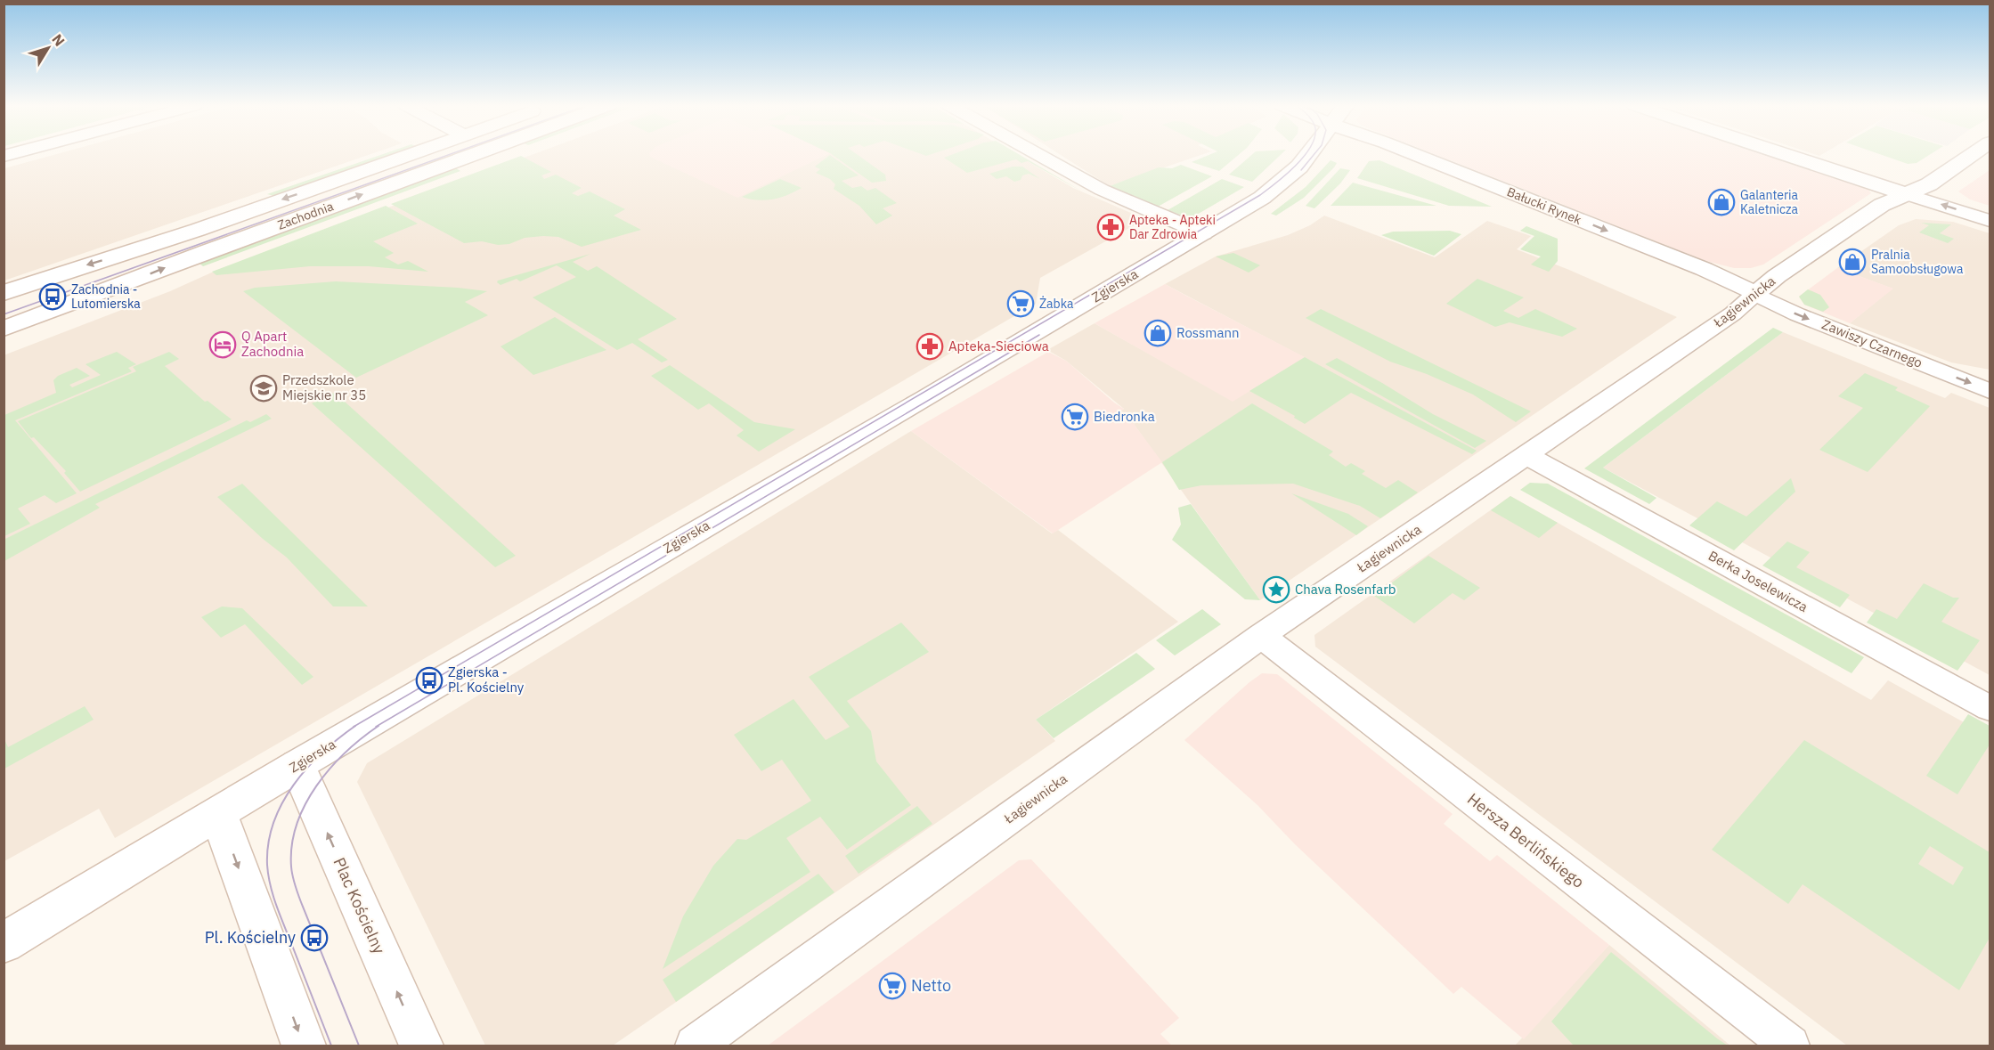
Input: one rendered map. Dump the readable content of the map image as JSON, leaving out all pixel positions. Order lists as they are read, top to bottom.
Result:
{
  "streets": {
    "street": [
      "Bałucki Rynek",
      "Zachodnia",
      "Zgierska",
      "Łagiewnicka",
      "Zawiszy Czarnego",
      "Berka Joselewicza",
      "Hersza Berlińskiego",
      "Plac Kościelny"
    ]
  },
  "crossings": [
    ["Bałucki Rynek", "Łagiewnicka"],
    ["Bałucki Rynek", "Zawiszy Czarnego"],
    ["Zgierska", "Plac Kościelny"],
    ["Łagiewnicka", "Zawiszy Czarnego"],
    ["Łagiewnicka", "Berka Joselewicza"],
    ["Łagiewnicka", "Hersza Berlińskiego"]
  ],
  "one_way": ["Bałucki Rynek"],
  "places": {
    "shop": ["Galanteria Kaletnicza", "Pralnia Samoobsługowa", "Rossmann"],
    "pharmacy": ["Apteka - Apteki Dar Zdrowia", "Apteka-Sieciowa"],
    "bus stop": ["Zachodnia - Lutomierska", "Zgierska - Pl. Kościelny", "Pl. Kościelny"],
    "supermarket": ["Żabka", "Biedronka", "Netto"],
    "hotel": ["Q Apart Zachodnia"],
    "school or university": ["Przedszkole Miejskie nr 35"],
    "place": ["Chava Rosenfarb"]
  },
  "north": "top right"
}
